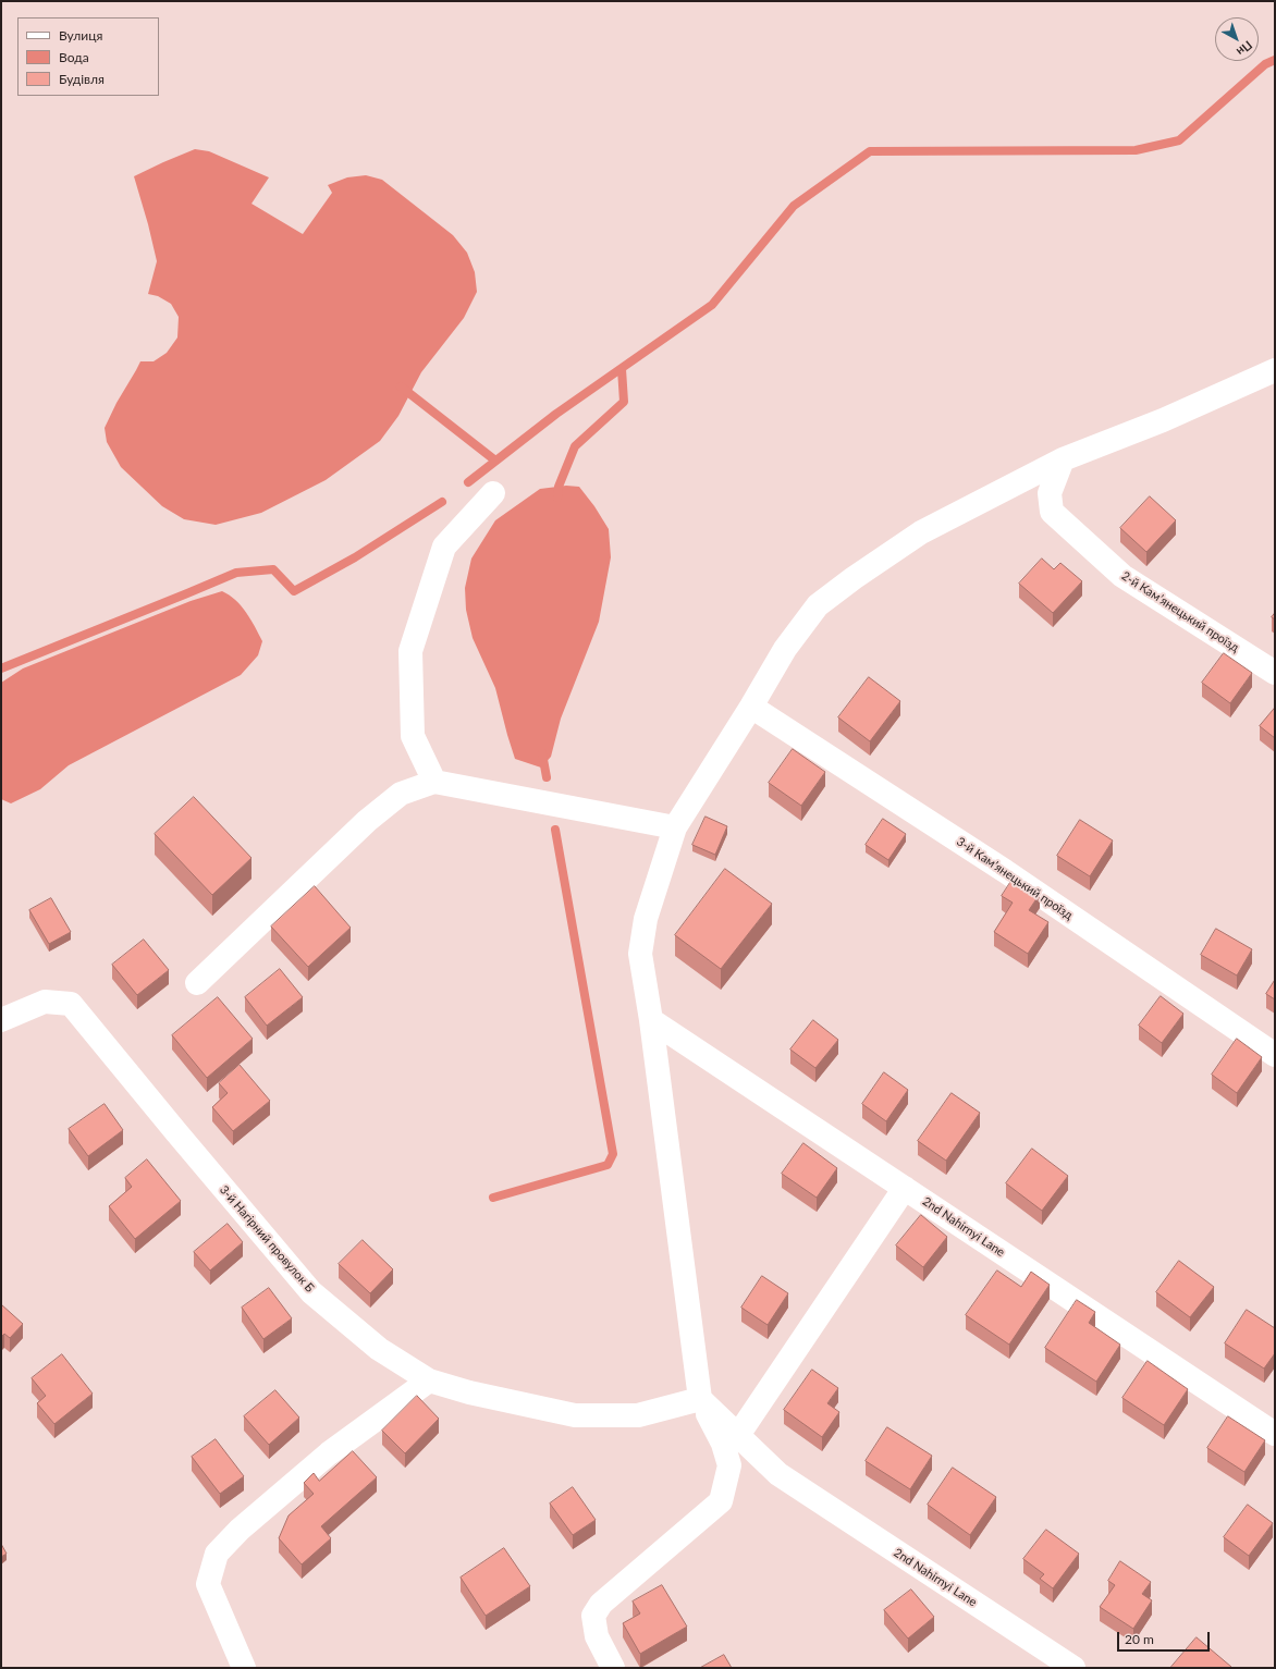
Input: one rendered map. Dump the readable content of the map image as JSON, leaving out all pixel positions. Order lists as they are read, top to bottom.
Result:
{
  "streets": {
    "street": [
      "2-й Камʼянецький проїзд",
      "3-й Камʼянецький проїзд",
      "2nd Nahirnyi Lane",
      "3-й Нагірний провулок Б"
    ]
  },
  "crossings": [
    ["2nd Nahirnyi Lane", "3-й Нагірний провулок Б"]
  ],
  "legend": ["Вулиця", "Вода", "Будівля"],
  "scale_bar": "20 m",
  "north": "bottom right"
}
